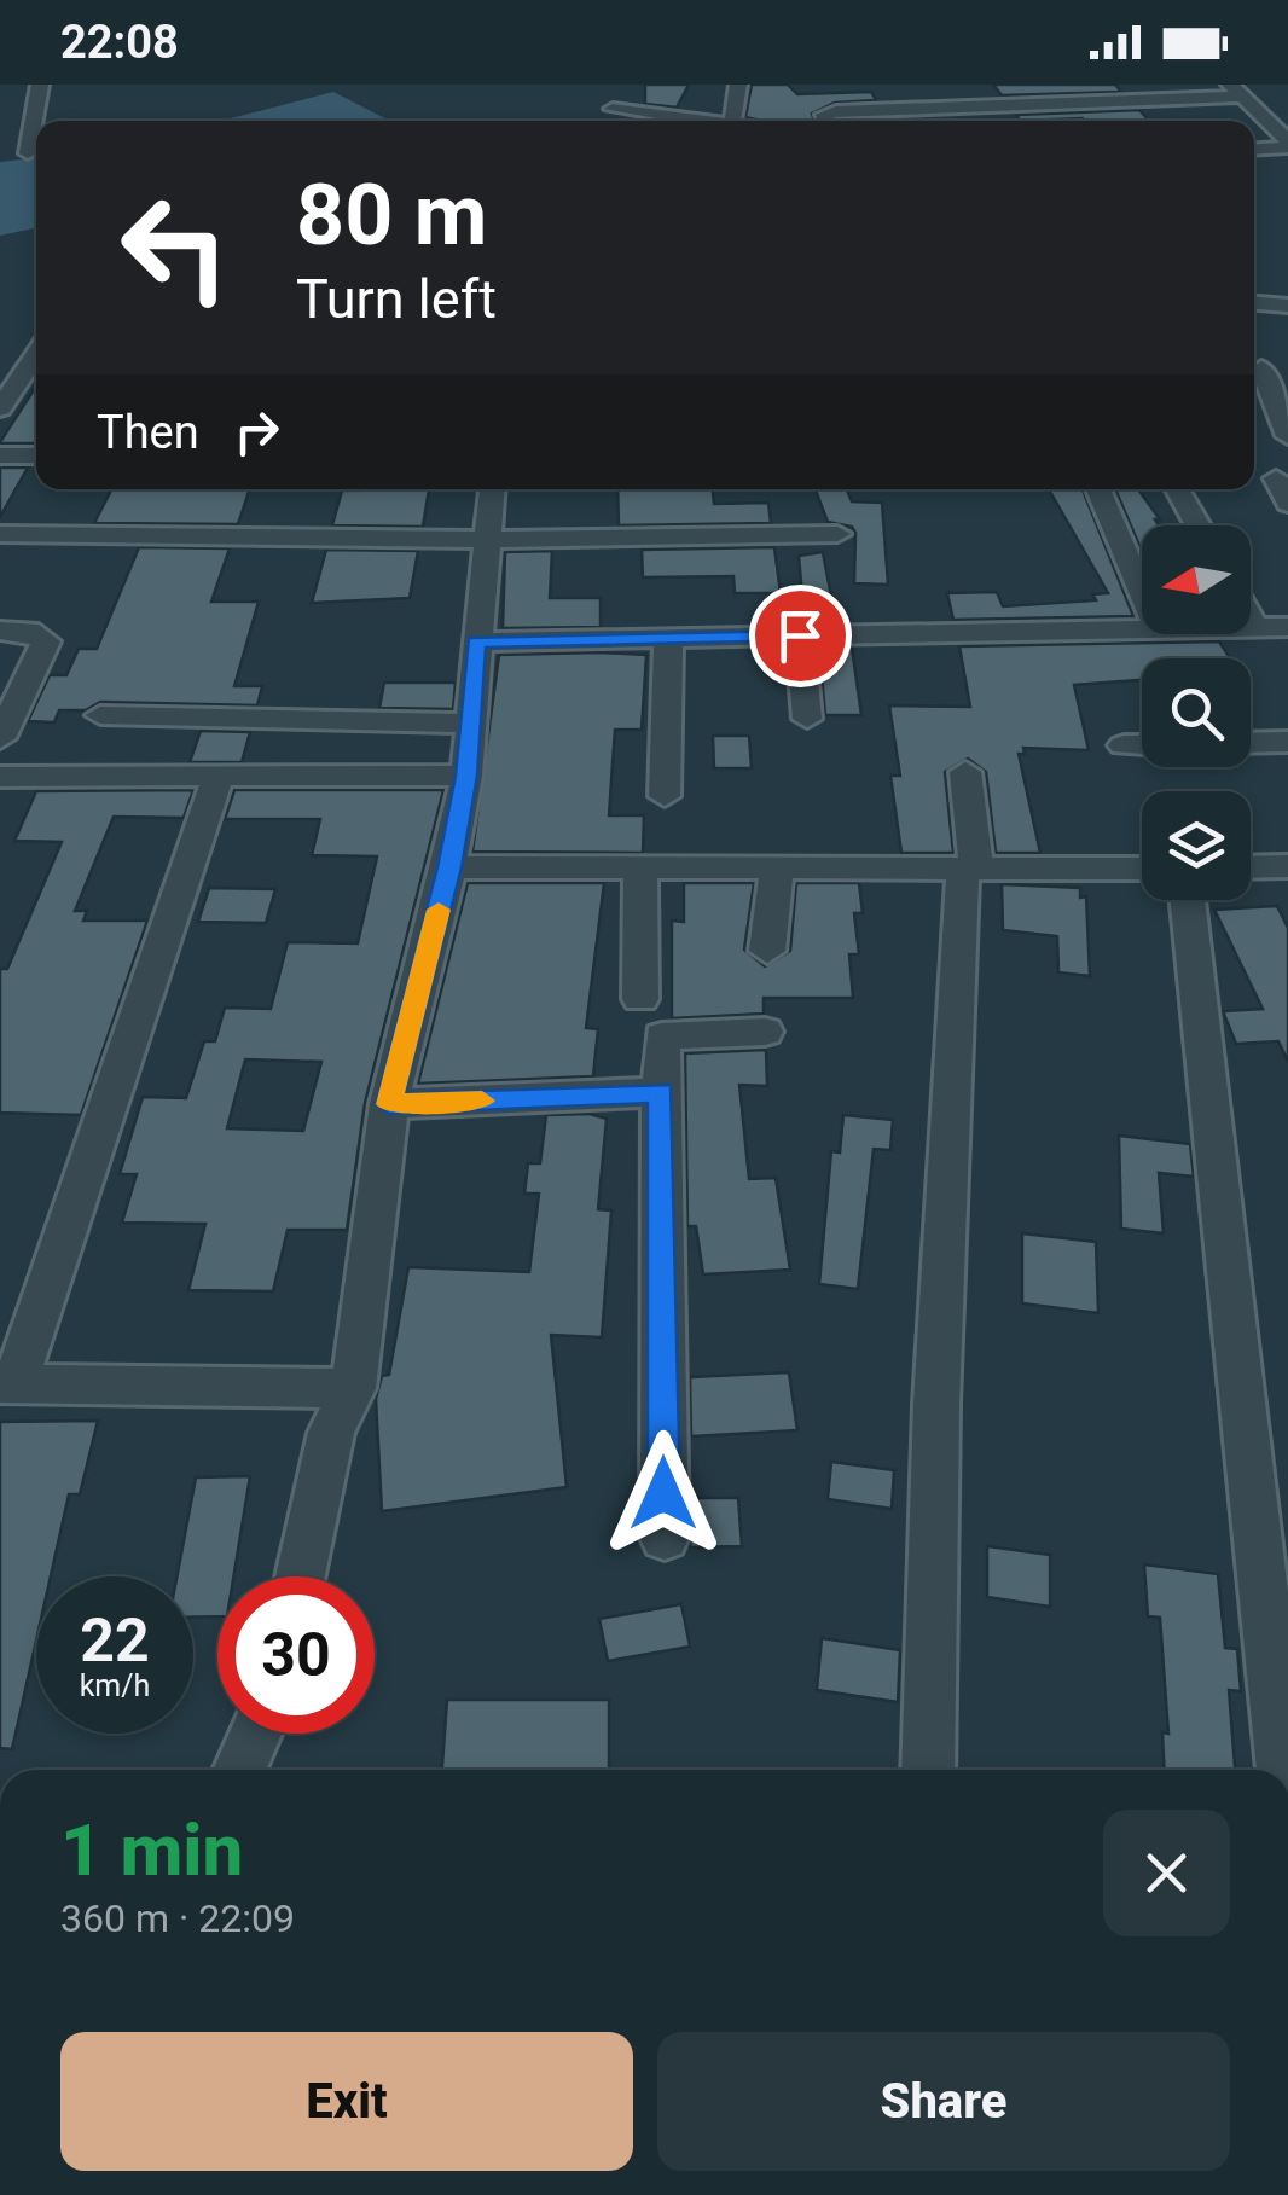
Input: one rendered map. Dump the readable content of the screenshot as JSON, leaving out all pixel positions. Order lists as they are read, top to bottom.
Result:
{
  "north": "left",
  "page": {
    "status": "22:08",
    "turn": ["80 m", "Turn left"],
    "then": "Then",
    "speed": "22 km/h",
    "limit": "30",
    "heading": ["1 min", "360 m · 22:09"],
    "buttons": ["Exit", "Share"]
  }
}
